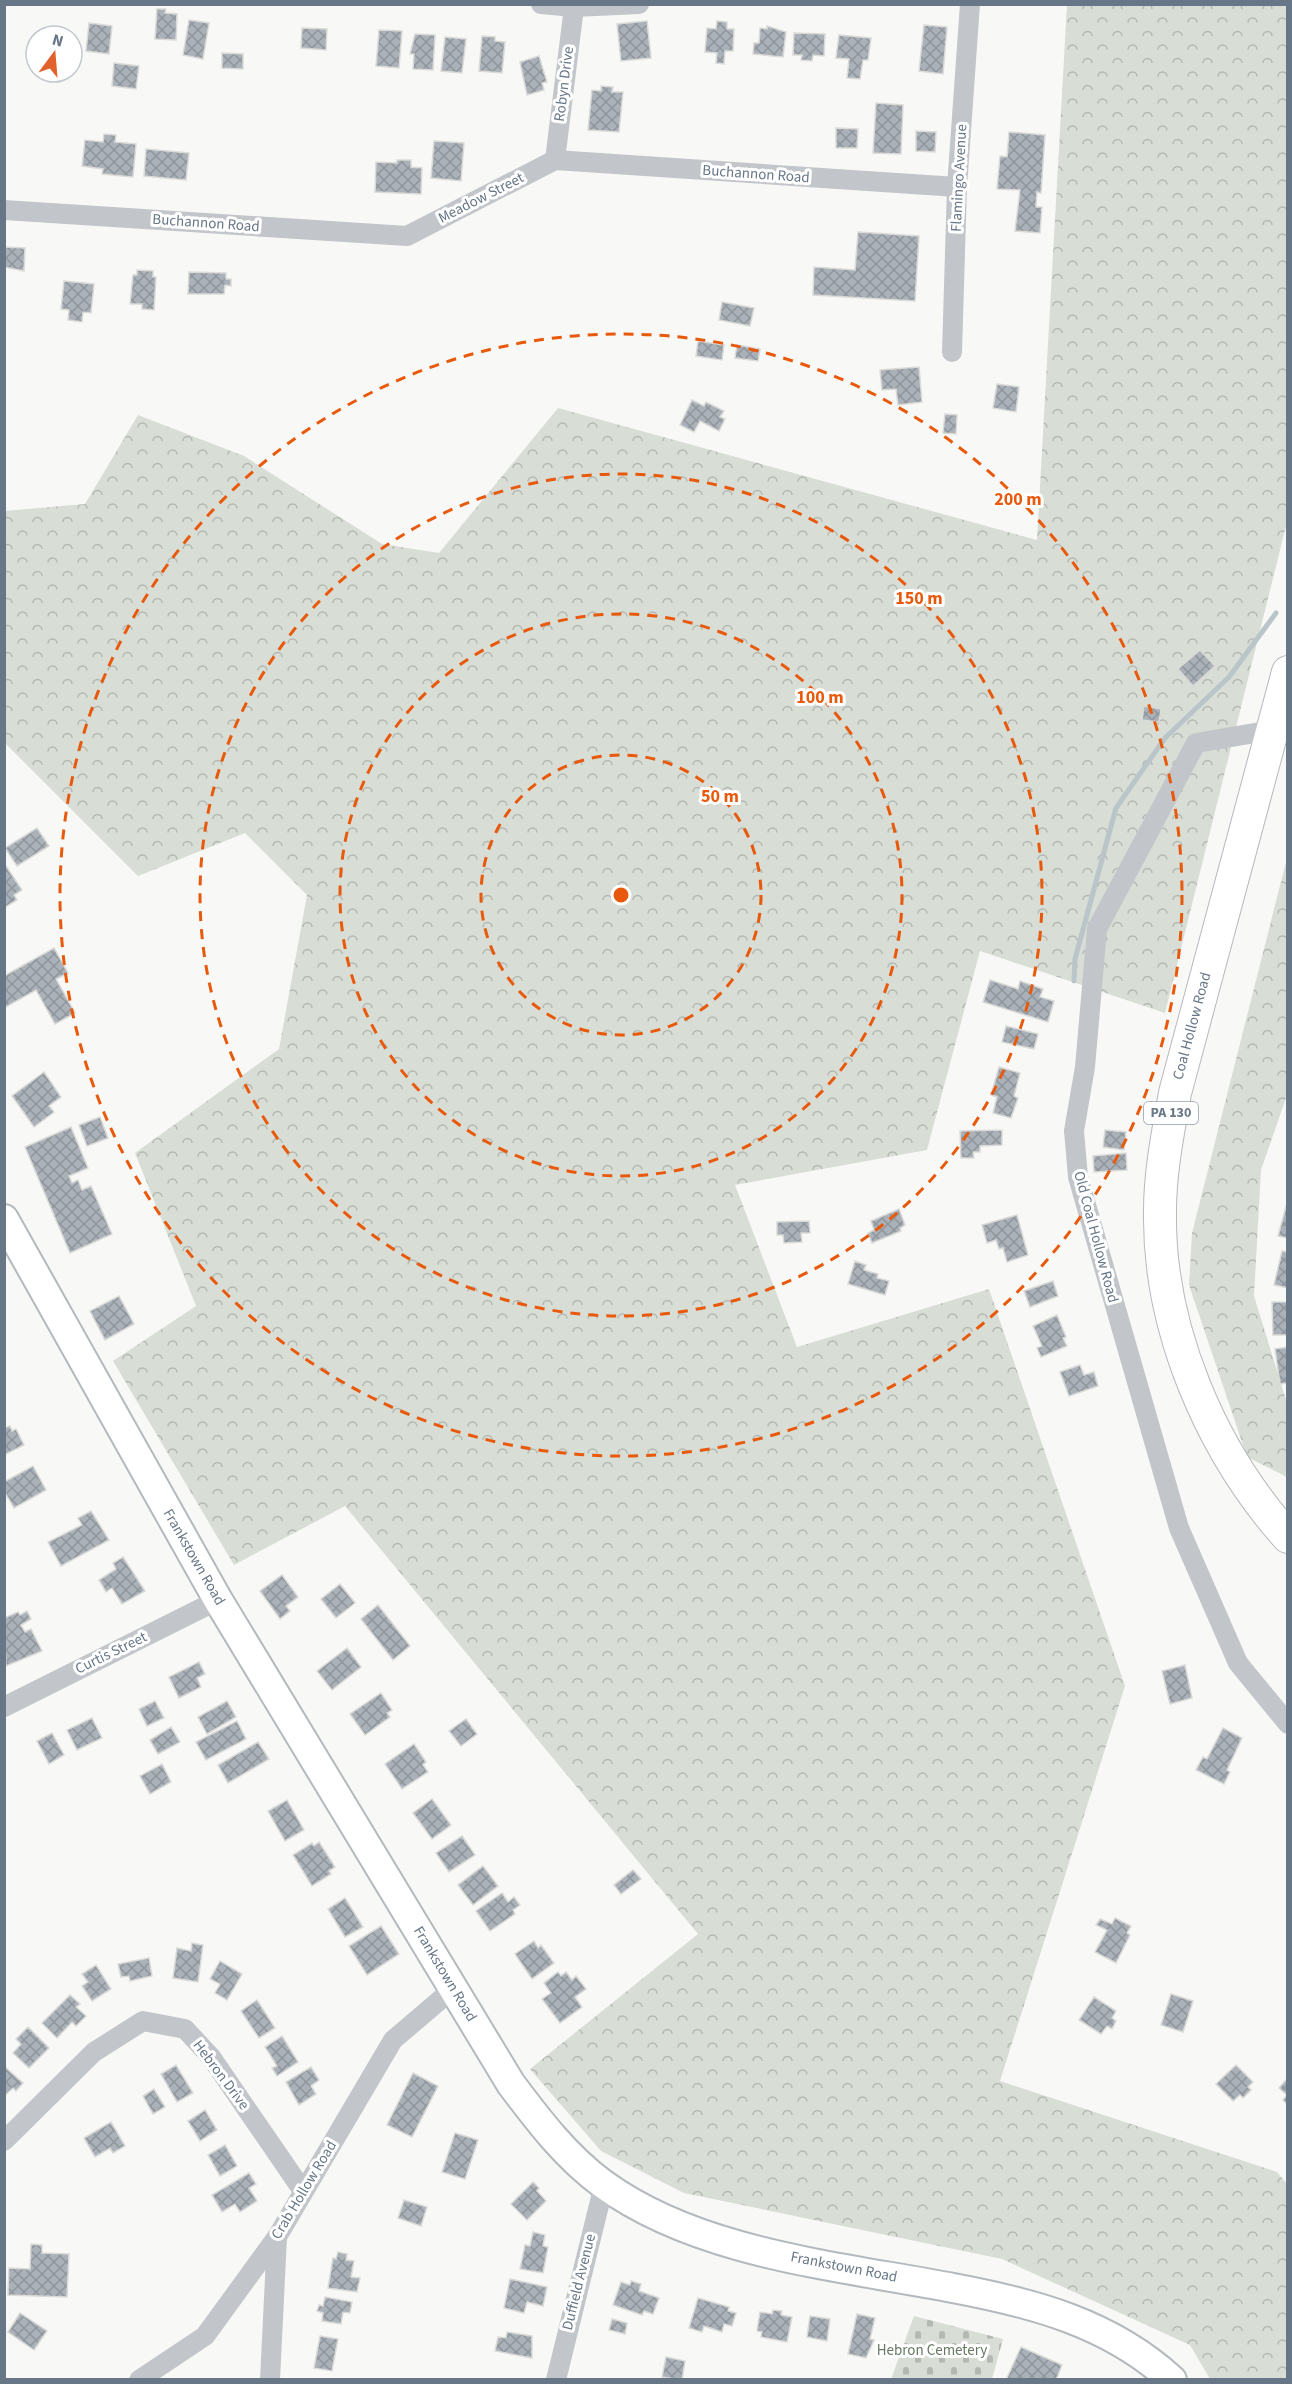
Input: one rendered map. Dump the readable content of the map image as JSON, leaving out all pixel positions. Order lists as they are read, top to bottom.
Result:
{
  "streets": {
    "main road": ["Coal Hollow Road", "PA 130", "Frankstown Road"],
    "street": [
      "Robyn Drive",
      "Buchannon Road",
      "Flamingo Avenue",
      "Meadow Street",
      "Old Coal Hollow Road",
      "Curtis Street",
      "Hebron Drive",
      "Crab Hollow Road",
      "Duffield Avenue"
    ]
  },
  "crossings": [
    ["Robyn Drive", "Buchannon Road"],
    ["Robyn Drive", "Meadow Street"],
    ["Buchannon Road", "Flamingo Avenue"],
    ["Buchannon Road", "Meadow Street"],
    ["Coal Hollow Road", "Old Coal Hollow Road"],
    ["Frankstown Road", "Curtis Street"],
    ["Frankstown Road", "Crab Hollow Road"],
    ["Frankstown Road", "Duffield Avenue"],
    ["Hebron Drive", "Crab Hollow Road"]
  ],
  "parks": ["Hebron Cemetery"],
  "north": "top",
  "rings": [
    "200 m",
    "150 m",
    "100 m",
    "50 m"
  ]
}
